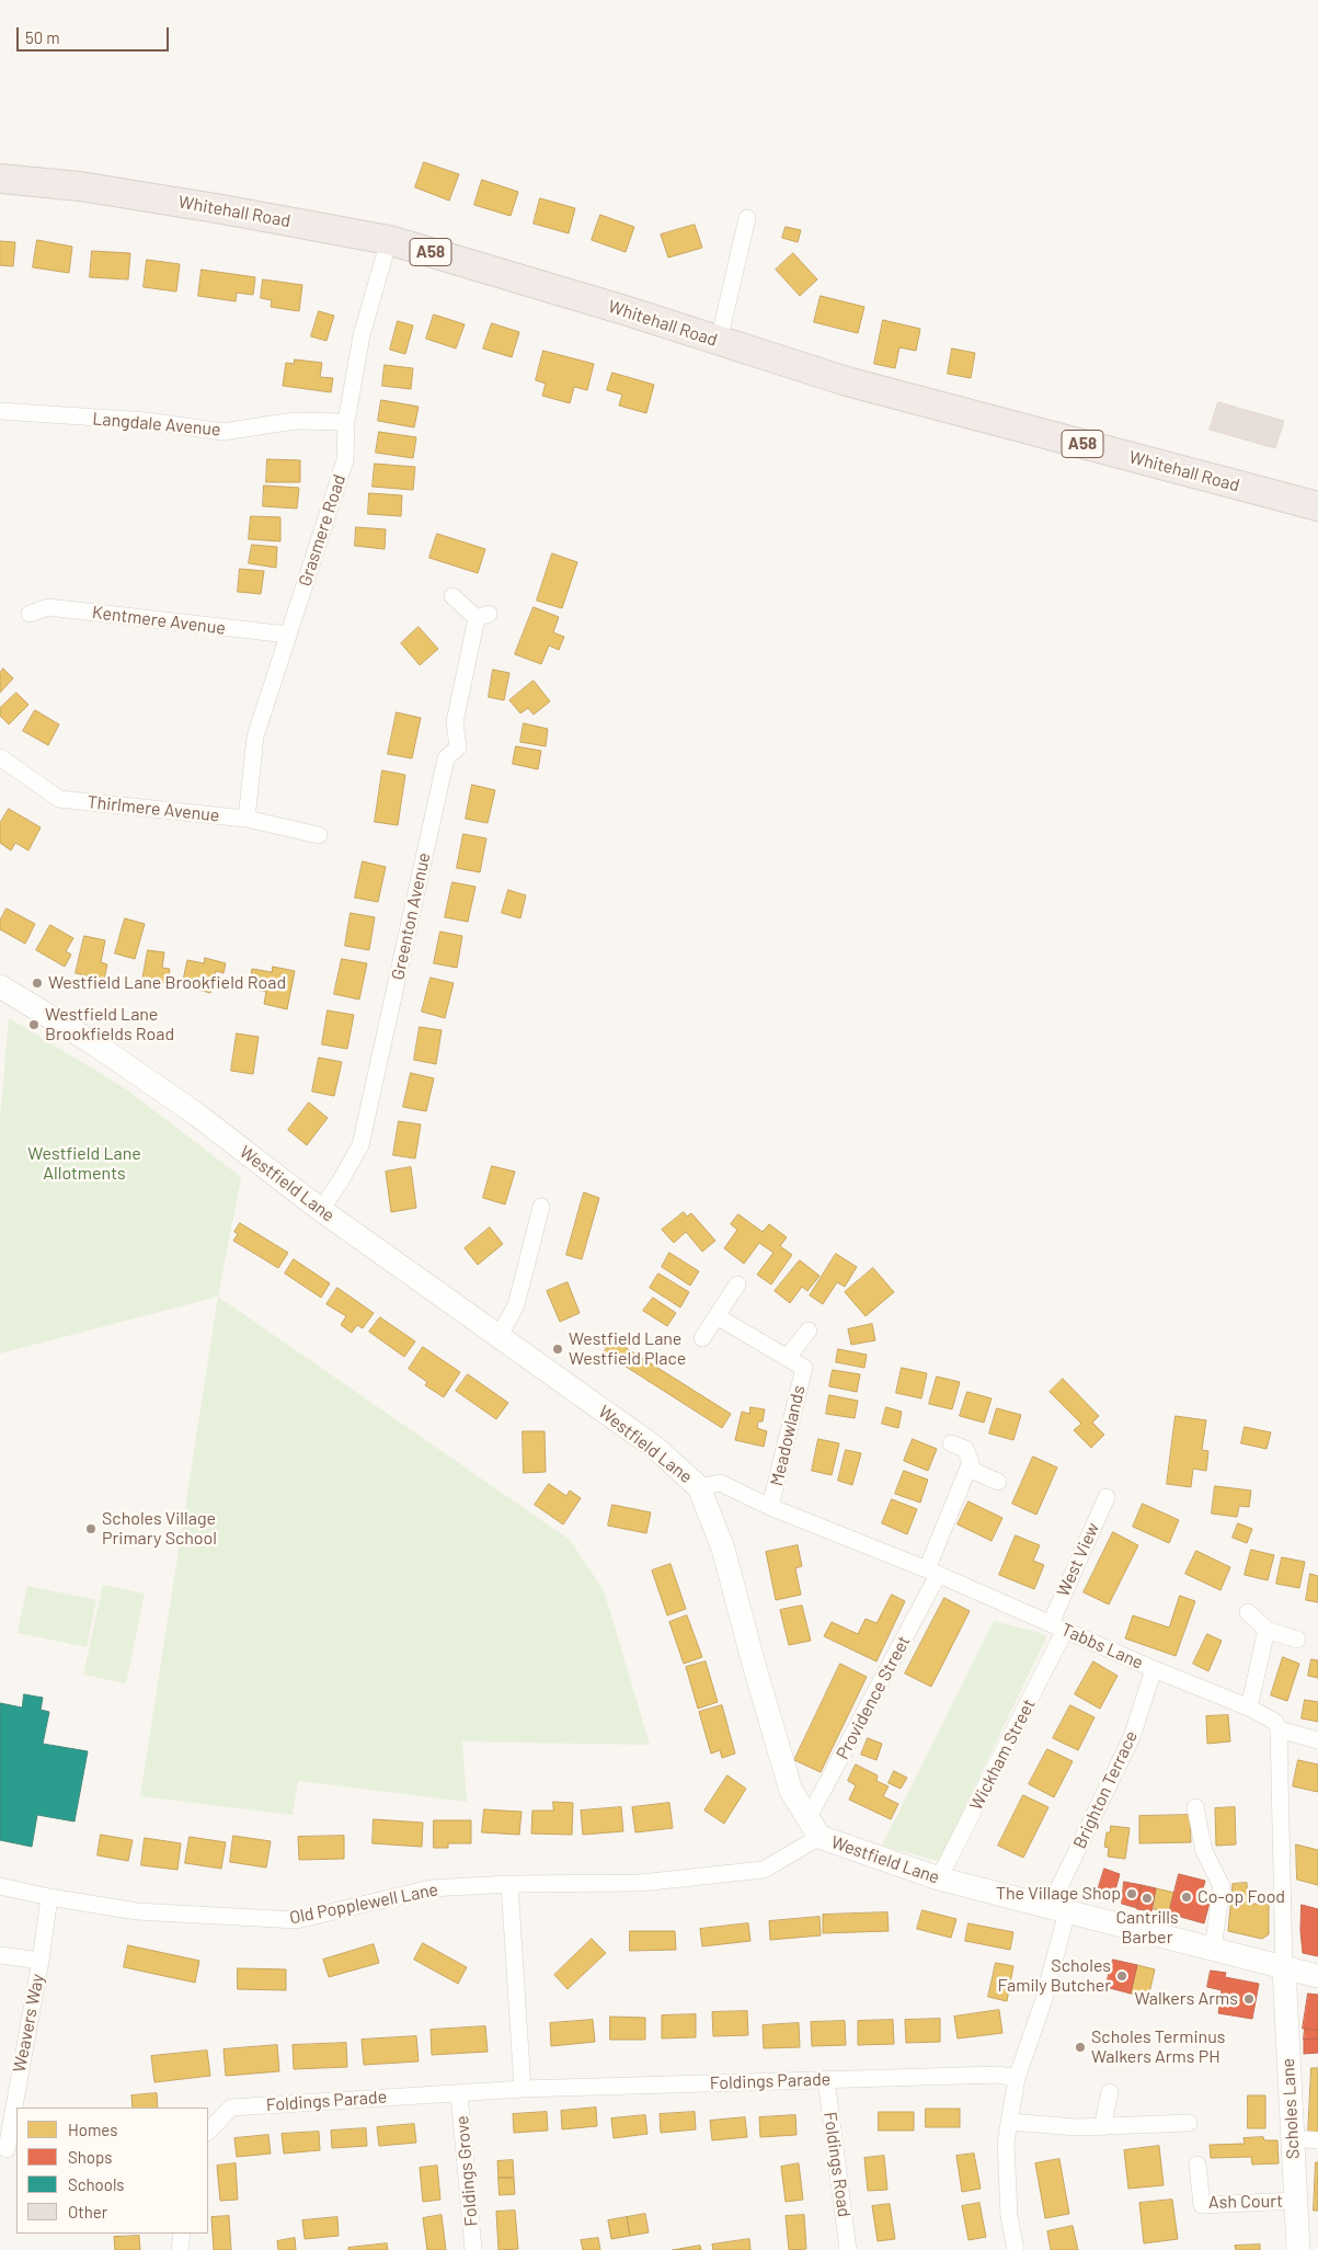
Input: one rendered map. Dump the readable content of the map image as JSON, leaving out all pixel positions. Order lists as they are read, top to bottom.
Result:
{
  "streets": {
    "highway": ["Whitehall Road", "A58"],
    "main road": ["Westfield Lane", "Scholes Lane"],
    "street": [
      "Langdale Avenue",
      "Grasmere Road",
      "Kentmere Avenue",
      "Thirlmere Avenue",
      "Greenton Avenue",
      "Meadowlands",
      "West View",
      "Tabbs Lane",
      "Providence Street",
      "Wickham Street",
      "Brighton Terrace",
      "Old Popplewell Lane",
      "Weavers Way",
      "Foldings Parade",
      "Foldings Road",
      "Foldings Grove",
      "Ash Court"
    ]
  },
  "crossings": [
    ["Whitehall Road", "Grasmere Road"],
    ["Langdale Avenue", "Grasmere Road"],
    ["Grasmere Road", "Kentmere Avenue"],
    ["Grasmere Road", "Thirlmere Avenue"],
    ["Greenton Avenue", "Westfield Lane"],
    ["Westfield Lane", "Tabbs Lane"],
    ["Westfield Lane", "Providence Street"],
    ["Westfield Lane", "Wickham Street"],
    ["Westfield Lane", "Brighton Terrace"],
    ["Westfield Lane", "Old Popplewell Lane"],
    ["Westfield Lane", "Scholes Lane"],
    ["Meadowlands", "Tabbs Lane"],
    ["West View", "Tabbs Lane"],
    ["West View", "Wickham Street"],
    ["Tabbs Lane", "Providence Street"],
    ["Tabbs Lane", "Wickham Street"],
    ["Tabbs Lane", "Brighton Terrace"],
    ["Providence Street", "Old Popplewell Lane"],
    ["Brighton Terrace", "Foldings Parade"],
    ["Old Popplewell Lane", "Weavers Way"],
    ["Foldings Parade", "Foldings Road"],
    ["Foldings Parade", "Foldings Grove"],
    ["Scholes Lane", "Ash Court"]
  ],
  "parks": ["Westfield Lane Allotments"],
  "places": [
    "Westfield Lane Brookfield Road",
    "Westfield Lane Brookfields Road",
    "Westfield Lane Westfield Place",
    "Scholes Village Primary School",
    "The Village Shop",
    "Co-op Food",
    "Cantrills Barber",
    "Scholes Family Butcher",
    "Walkers Arms",
    "Scholes Terminus Walkers Arms PH"
  ],
  "legend": [
    "Homes",
    "Shops",
    "Schools",
    "Other"
  ],
  "scale_bar": "50 m"
}
